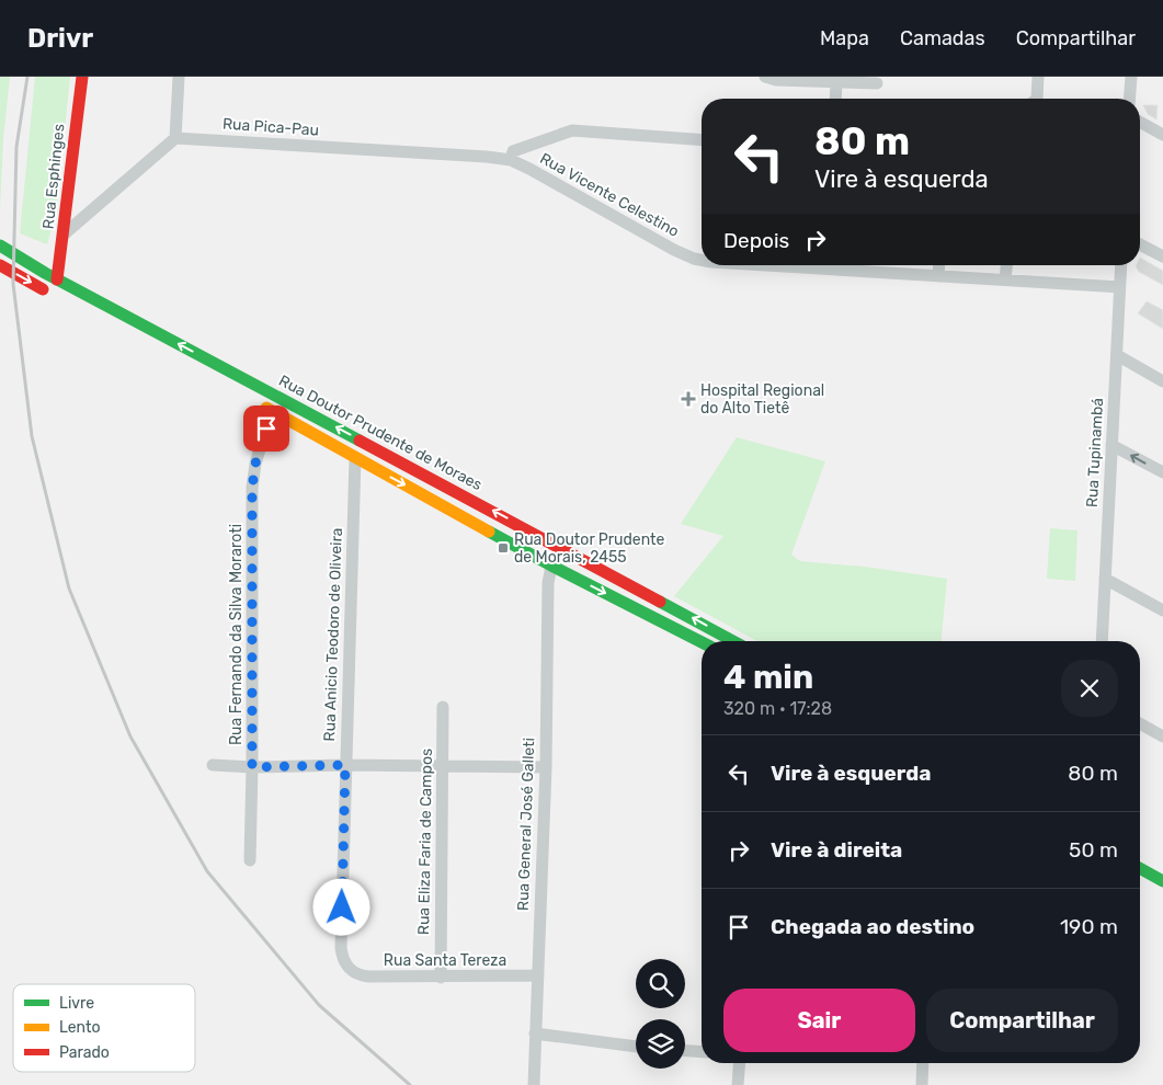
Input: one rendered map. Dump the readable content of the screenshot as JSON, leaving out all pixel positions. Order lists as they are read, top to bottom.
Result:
{
  "streets": {
    "main road": ["Rua Esphinges", "Rua Doutor Prudente de Moraes"],
    "street": [
      "Rua Pica-Pau",
      "Rua Vicente Celestino",
      "Rua Tupinambá",
      "Rua Fernando da Silva Moraroti",
      "Rua Anicio Teodoro de Oliveira",
      "Rua General José Galleti",
      "Rua Eliza Faria de Campos",
      "Rua Santa Tereza"
    ]
  },
  "crossings": [
    ["Rua Pica-Pau", "Rua Vicente Celestino"],
    ["Rua Esphinges", "Rua Doutor Prudente de Moraes"],
    ["Rua Vicente Celestino", "Rua Tupinambá"],
    ["Rua Doutor Prudente de Moraes", "Rua Fernando da Silva Moraroti"],
    ["Rua Doutor Prudente de Moraes", "Rua Anicio Teodoro de Oliveira"],
    ["Rua Doutor Prudente de Moraes", "Rua General José Galleti"],
    ["Rua Anicio Teodoro de Oliveira", "Rua Santa Tereza"],
    ["Rua General José Galleti", "Rua Santa Tereza"],
    ["Rua Eliza Faria de Campos", "Rua Santa Tereza"]
  ],
  "places": {
    "health": ["Hospital Regional do Alto Tietê"],
    "transit": ["Rua Doutor Prudente de Morais, 2455"]
  },
  "legend": ["Livre", "Lento", "Parado"],
  "page": {
    "header": "Drivr",
    "nav": ["Mapa", "Camadas", "Compartilhar"],
    "turn": ["80 m", "Vire à esquerda"],
    "then": "Depois",
    "heading": ["4 min", "320 m · 17:28"],
    "list": [
      {
        "name": "Vire à esquerda",
        "value": "80 m"
      },
      {
        "name": "Vire à direita",
        "value": "50 m"
      },
      {
        "name": "Chegada ao destino",
        "value": "190 m"
      }
    ],
    "buttons": ["Sair", "Compartilhar"]
  }
}
